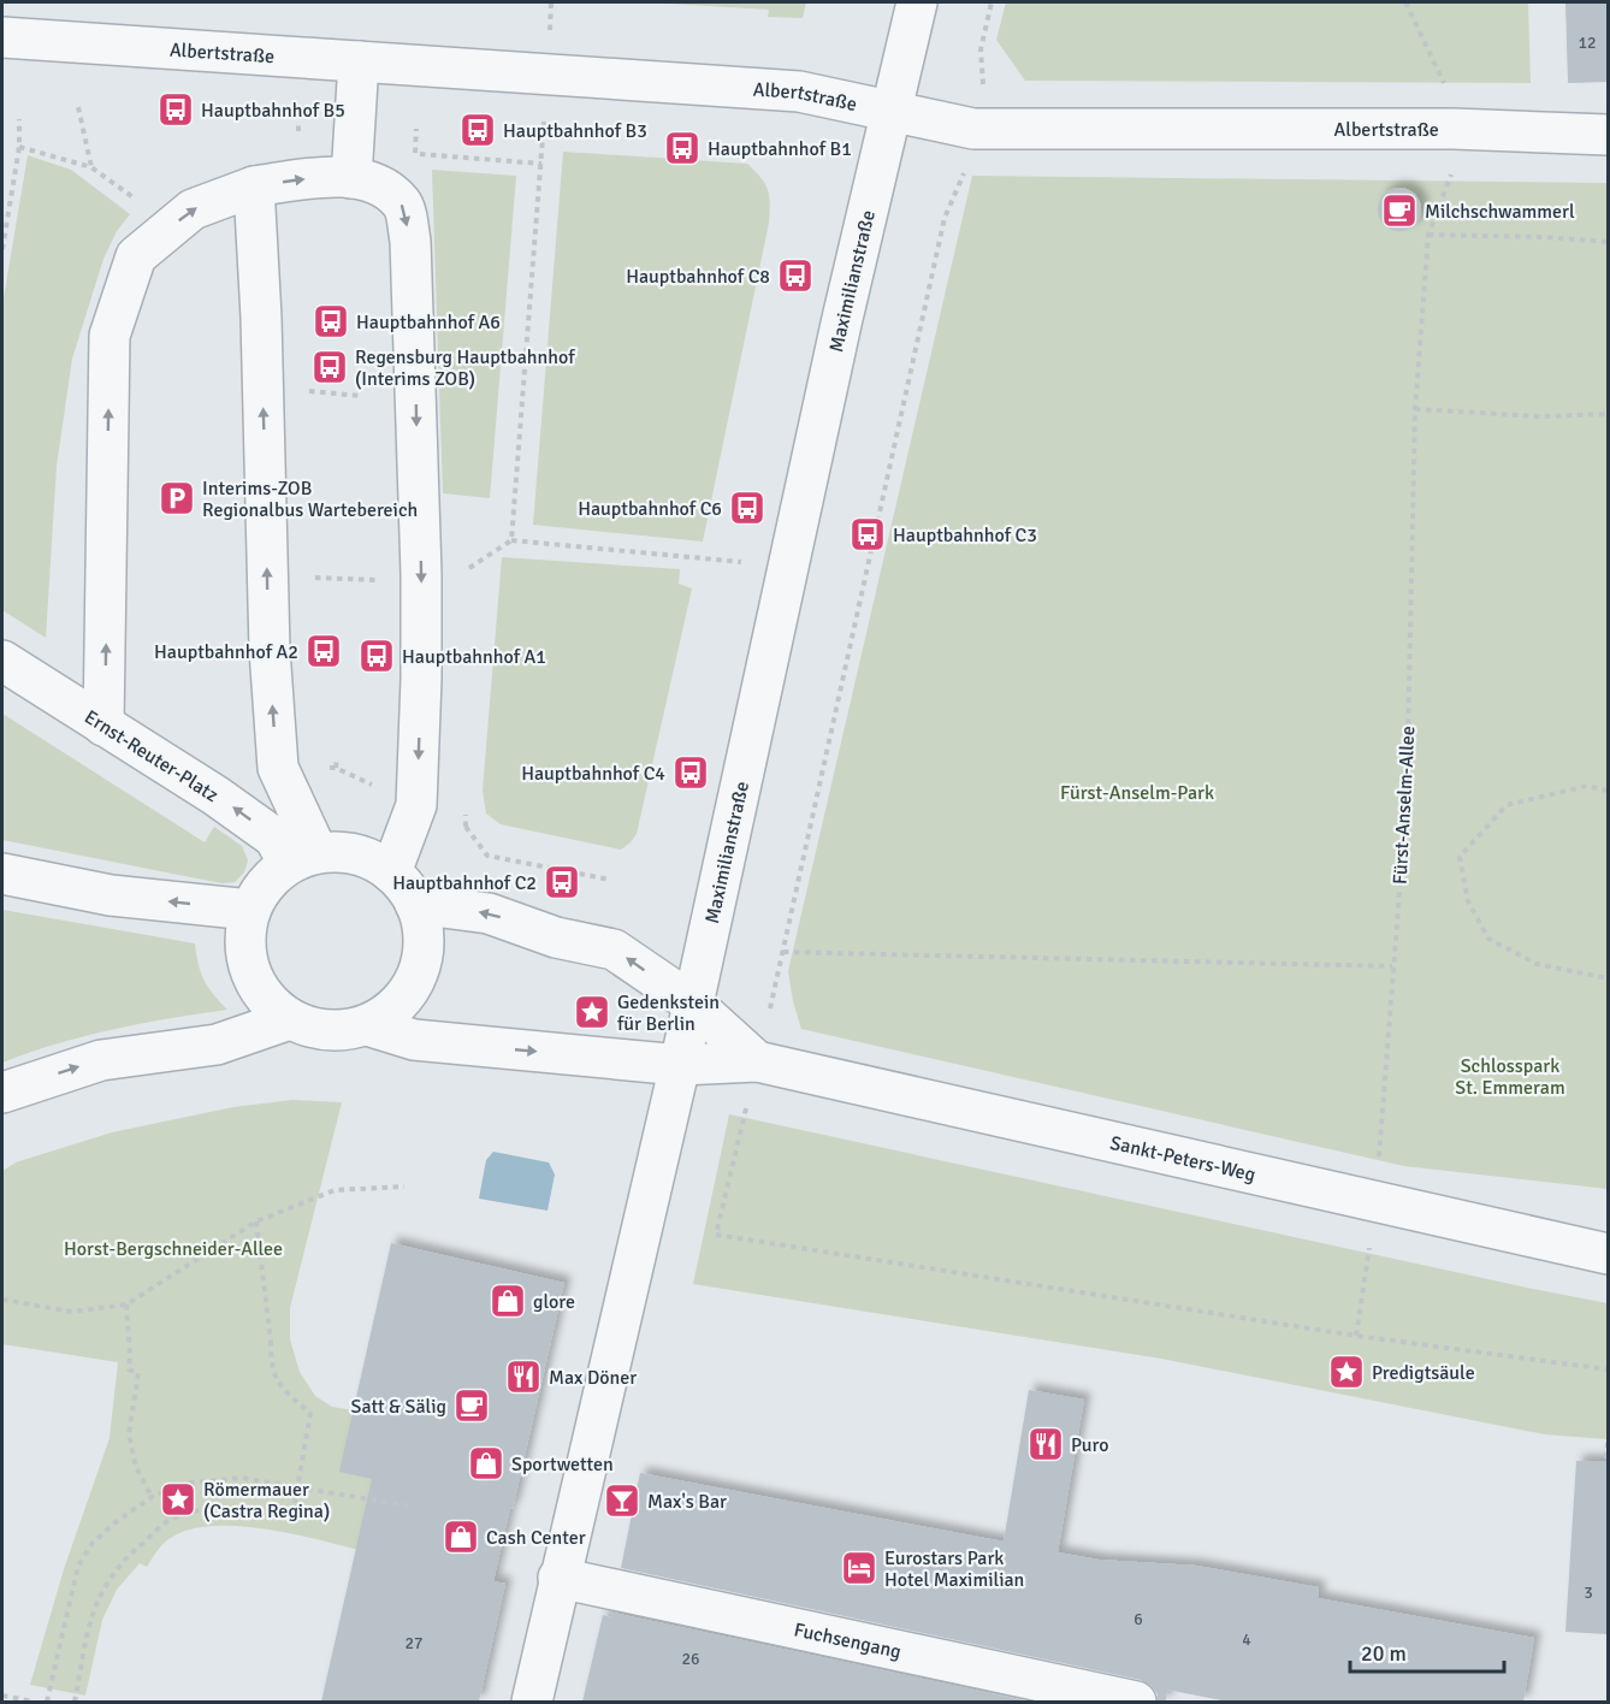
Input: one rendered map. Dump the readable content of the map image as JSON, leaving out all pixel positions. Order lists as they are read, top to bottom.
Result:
{
  "streets": {
    "street": [
      "Albertstraße",
      "Maximilianstraße",
      "Ernst-Reuter-Platz",
      "Sankt-Peters-Weg",
      "Fuchsengang"
    ],
    "path": ["Fürst-Anselm-Allee"]
  },
  "crossings": [
    ["Albertstraße", "Maximilianstraße"],
    ["Maximilianstraße", "Sankt-Peters-Weg"],
    ["Maximilianstraße", "Fuchsengang"],
    ["Fürst-Anselm-Allee", "Sankt-Peters-Weg"]
  ],
  "parks": ["Fürst-Anselm-Park", "Schlosspark St. Emmeram", "Horst-Bergschneider-Allee"],
  "places": {
    "bus stop": [
      "Hauptbahnhof B5",
      "Hauptbahnhof B3",
      "Hauptbahnhof B1",
      "Hauptbahnhof C8",
      "Hauptbahnhof A6",
      "Regensburg Hauptbahnhof (Interims ZOB)",
      "Hauptbahnhof C6",
      "Hauptbahnhof C3",
      "Hauptbahnhof A2",
      "Hauptbahnhof A1",
      "Hauptbahnhof C4",
      "Hauptbahnhof C2"
    ],
    "cafe": ["Milchschwammerl", "Satt & Sälig"],
    "parking": ["Interims-ZOB Regionalbus Wartebereich"],
    "place": ["Gedenkstein für Berlin", "Predigtsäule", "Römermauer (Castra Regina)"],
    "shop": ["glore", "Sportwetten", "Cash Center"],
    "restaurant": ["Max Döner", "Puro"],
    "bar": ["Max's Bar"],
    "hotel": ["Eurostars Park Hotel Maximilian"]
  },
  "house_numbers": [
    "12",
    "3",
    "6",
    "4",
    "27",
    "26"
  ],
  "scale_bar": "20 m"
}
